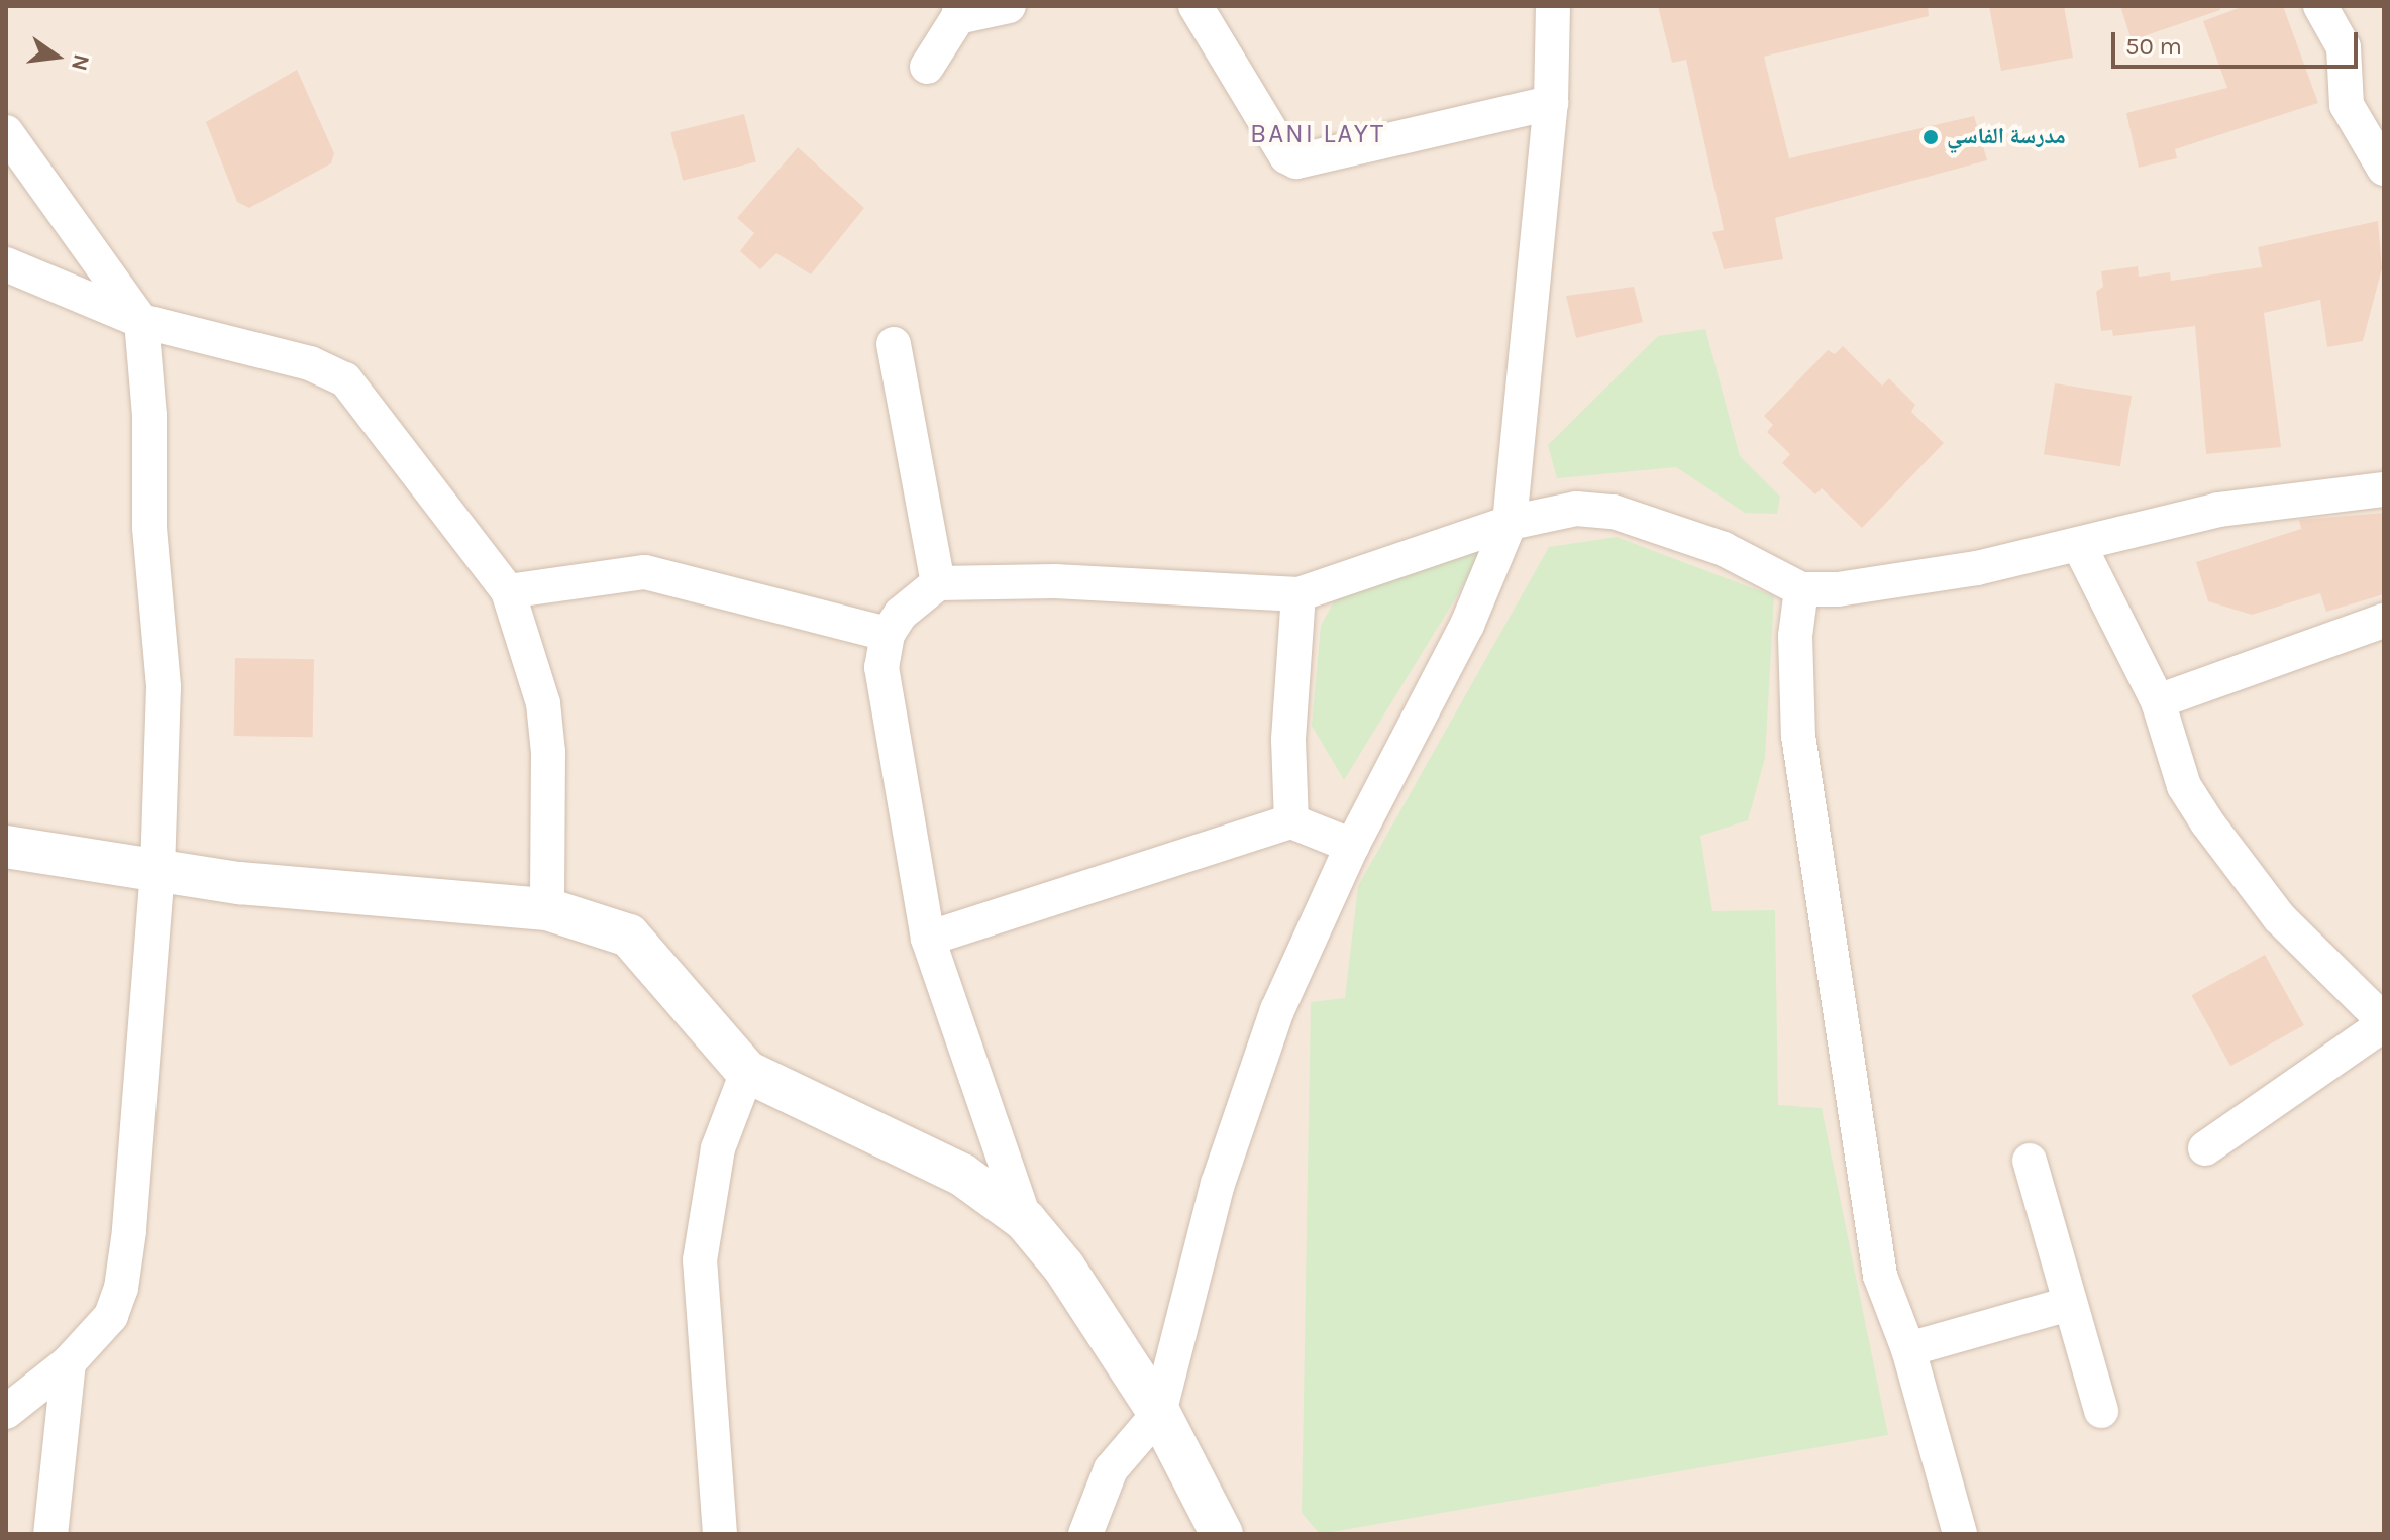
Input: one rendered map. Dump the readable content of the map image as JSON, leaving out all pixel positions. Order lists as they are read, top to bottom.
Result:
{
  "districts": ["BANI LAYT"],
  "places": ["مدرسة الفاسي"],
  "scale_bar": "50 m",
  "north": "right"
}
